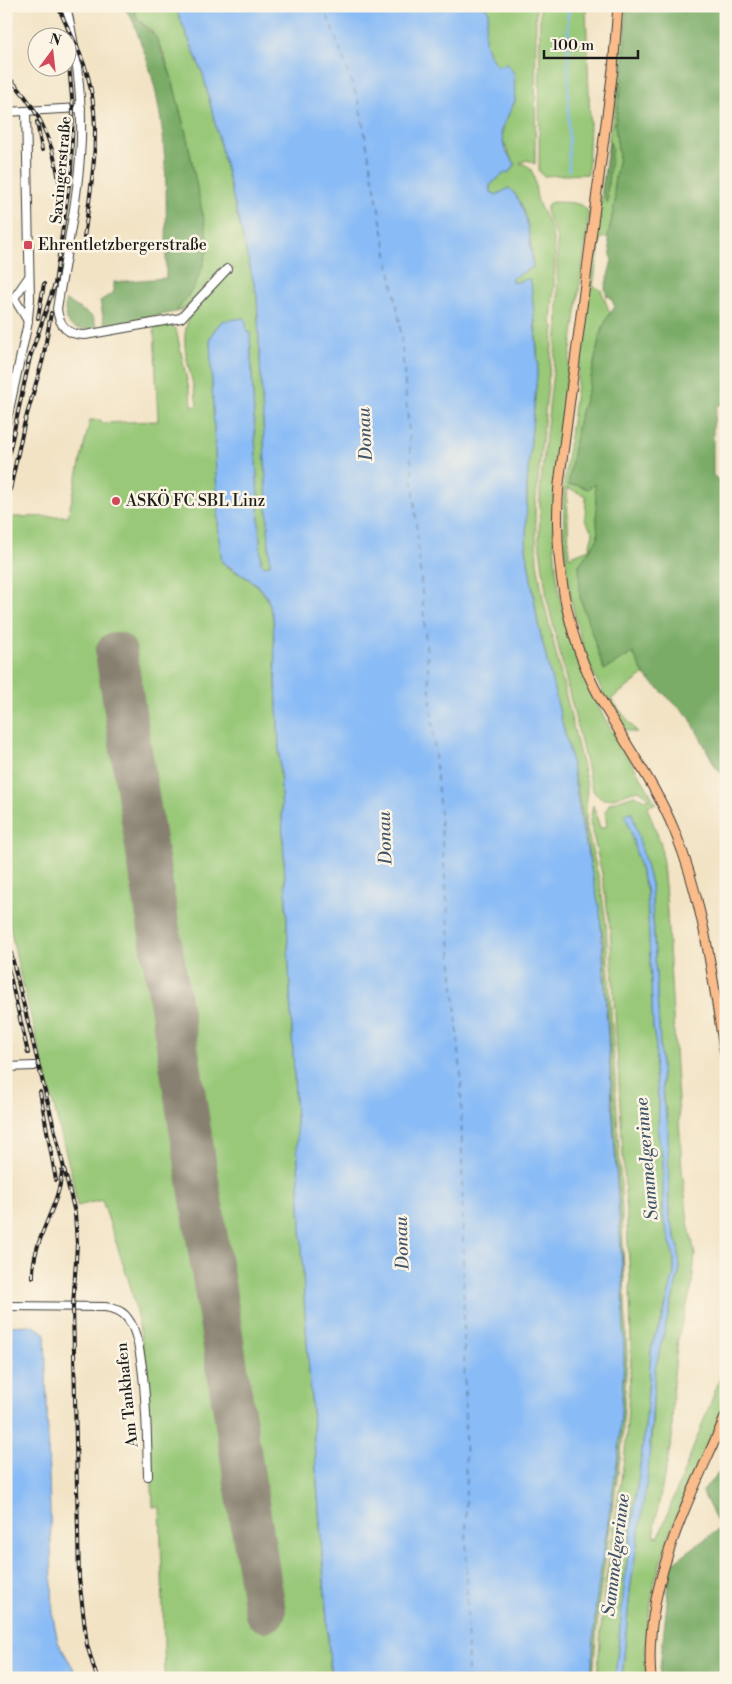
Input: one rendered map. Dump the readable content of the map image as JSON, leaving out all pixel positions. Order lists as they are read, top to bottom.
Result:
{
  "streets": {
    "street": ["Saxingerstraße", "Am Tankhafen"]
  },
  "water": ["Donau", "Sammelgerinne"],
  "places": {
    "transit": ["Ehrentletzbergerstraße"],
    "other": ["ASKÖ FC SBL Linz"]
  },
  "scale_bar": "100 m",
  "north": "top"
}
